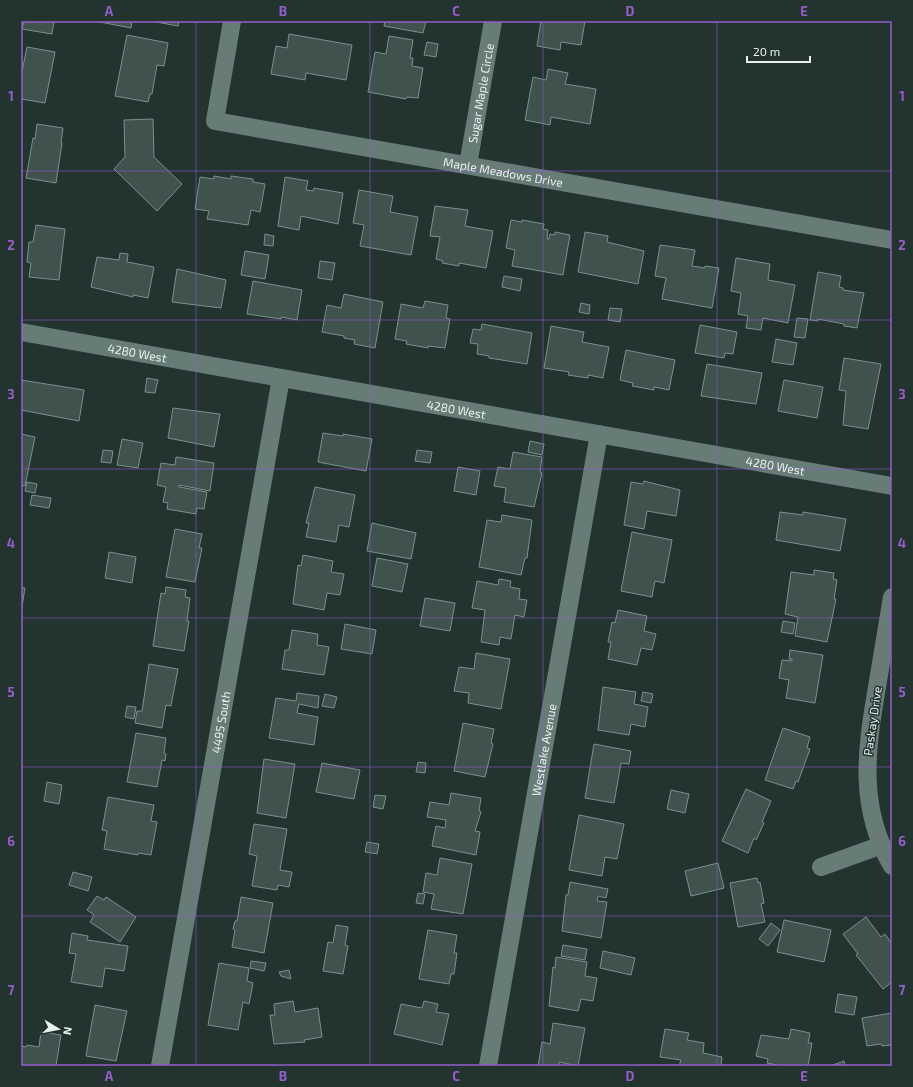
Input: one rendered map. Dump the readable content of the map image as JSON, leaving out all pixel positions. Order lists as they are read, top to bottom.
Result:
{
  "streets": {
    "street": [
      "Sugar Maple Circle",
      "Maple Meadows Drive",
      "4280 West",
      "Paskay Drive",
      "4495 South",
      "Westlake Avenue"
    ]
  },
  "crossings": [
    ["Sugar Maple Circle", "Maple Meadows Drive"],
    ["4280 West", "4495 South"],
    ["4280 West", "Westlake Avenue"]
  ],
  "scale_bar": "20 m",
  "north": "right",
  "grid": {
    "columns": [
      "A",
      "B",
      "C",
      "D",
      "E"
    ],
    "rows": [
      "1",
      "2",
      "3",
      "4",
      "5",
      "6",
      "7"
    ]
  }
}
